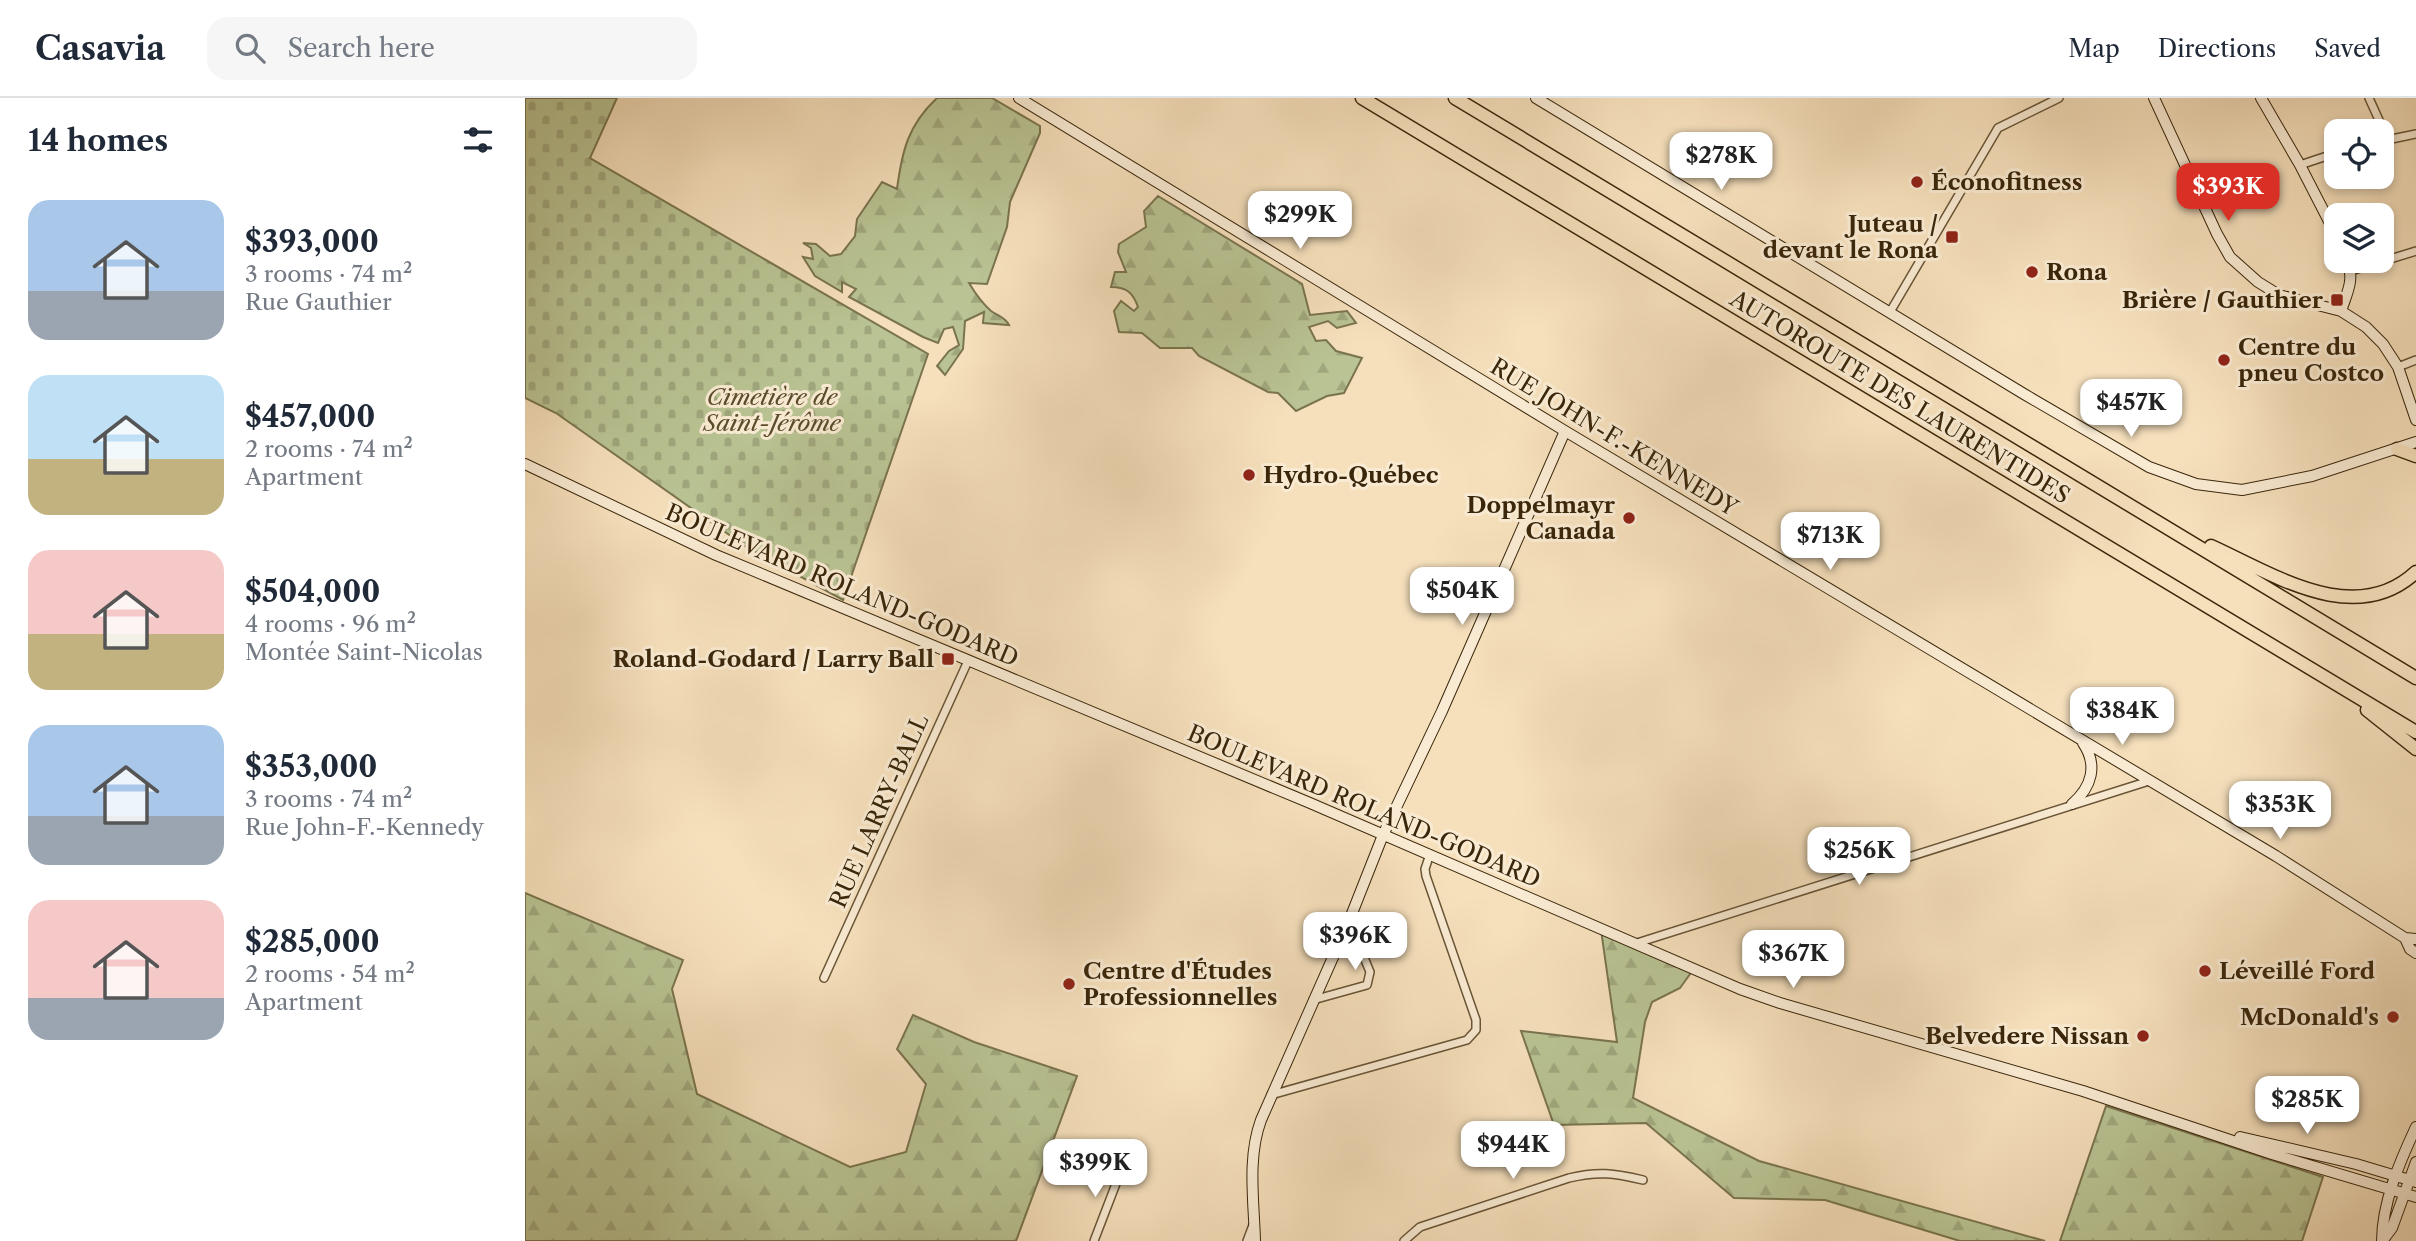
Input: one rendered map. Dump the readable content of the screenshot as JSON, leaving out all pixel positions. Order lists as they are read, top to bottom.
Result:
{
  "streets": {
    "highway": ["AUTOROUTE DES LAURENTIDES"],
    "street": ["RUE JOHN-F.-KENNEDY", "BOULEVARD ROLAND-GODARD", "RUE LARRY-BALL"]
  },
  "crossings": [
    ["BOULEVARD ROLAND-GODARD", "RUE LARRY-BALL"]
  ],
  "parks": ["Cimetière de Saint-Jérôme"],
  "places": {
    "other": [
      "Éconofitness",
      "Rona",
      "Centre du pneu Costco",
      "Hydro-Québec",
      "Doppelmayr Canada",
      "Léveillé Ford",
      "Centre d'Études Professionnelles",
      "McDonald's",
      "Belvedere Nissan"
    ],
    "transit": ["Juteau / devant le Rona", "Brière / Gauthier", "Roland-Godard / Larry Ball"]
  },
  "page": {
    "header": "Casavia",
    "search": "Search here",
    "nav": ["Map", "Directions", "Saved"],
    "heading": "14 homes",
    "price": [
      "$278K",
      "$393K",
      "$299K",
      "$457K",
      "$713K",
      "$504K",
      "$384K",
      "$353K",
      "$256K",
      "$396K",
      "$367K",
      "$285K",
      "$944K",
      "$399K"
    ],
    "list": [
      {
        "name": "$393,000",
        "note": "3 rooms · 74 m² · Rue Gauthier"
      },
      {
        "name": "$457,000",
        "note": "2 rooms · 74 m² · Apartment"
      },
      {
        "name": "$504,000",
        "note": "4 rooms · 96 m² · Montée Saint-Nicolas"
      },
      {
        "name": "$353,000",
        "note": "3 rooms · 74 m² · Rue John-F.-Kennedy"
      },
      {
        "name": "$285,000",
        "note": "2 rooms · 54 m² · Apartment"
      }
    ]
  }
}
